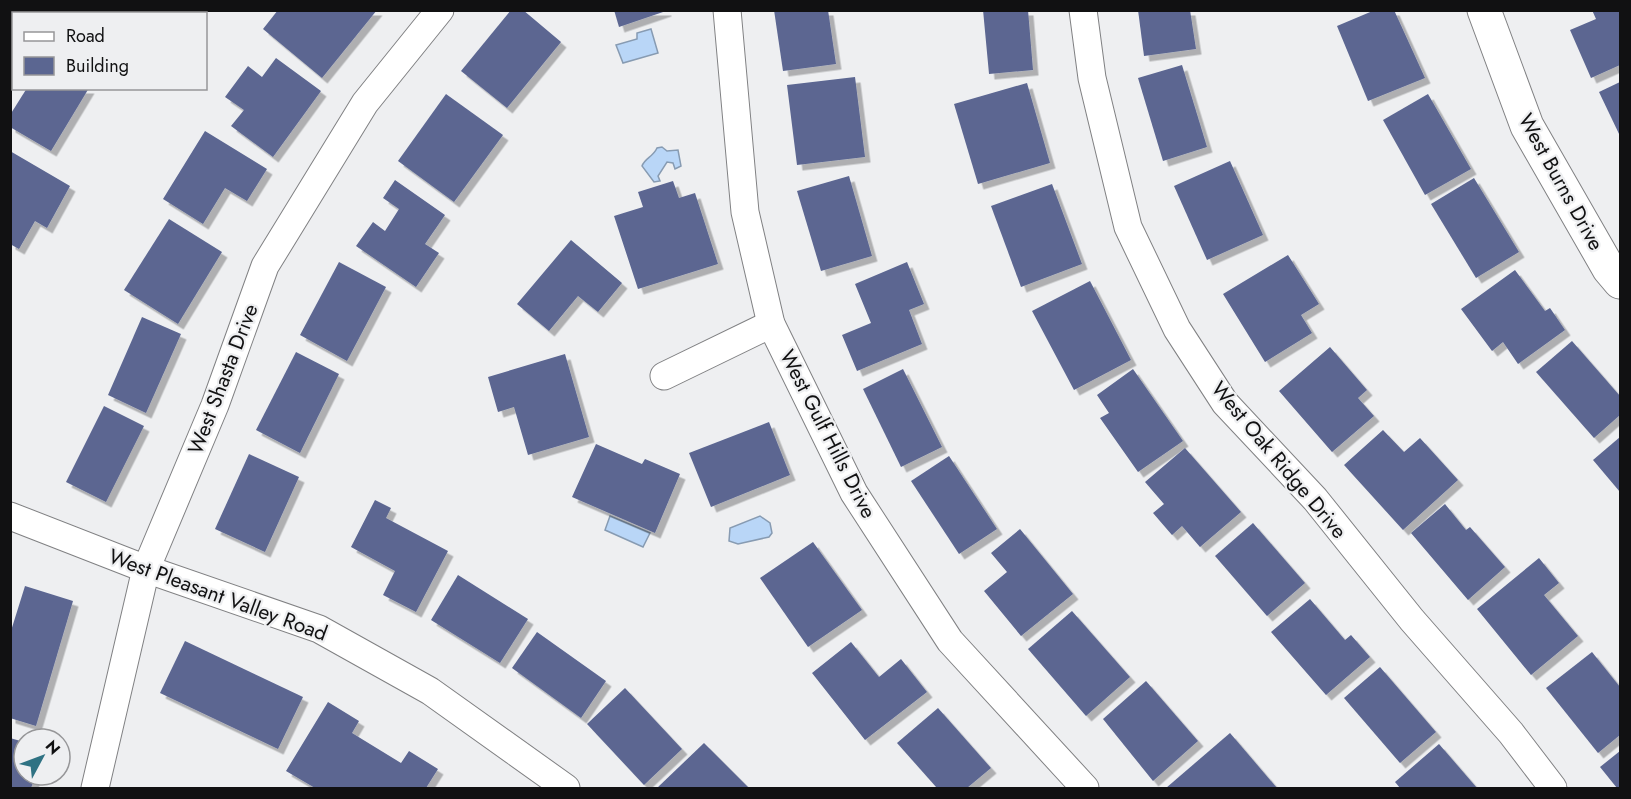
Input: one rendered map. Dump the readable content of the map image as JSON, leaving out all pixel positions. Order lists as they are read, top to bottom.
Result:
{
  "streets": {
    "street": [
      "West Burns Drive",
      "West Shasta Drive",
      "West Gulf Hills Drive",
      "West Oak Ridge Drive",
      "West Pleasant Valley Road"
    ]
  },
  "crossings": [
    ["West Shasta Drive", "West Pleasant Valley Road"]
  ],
  "legend": ["Road", "Building"],
  "north": "top right"
}
